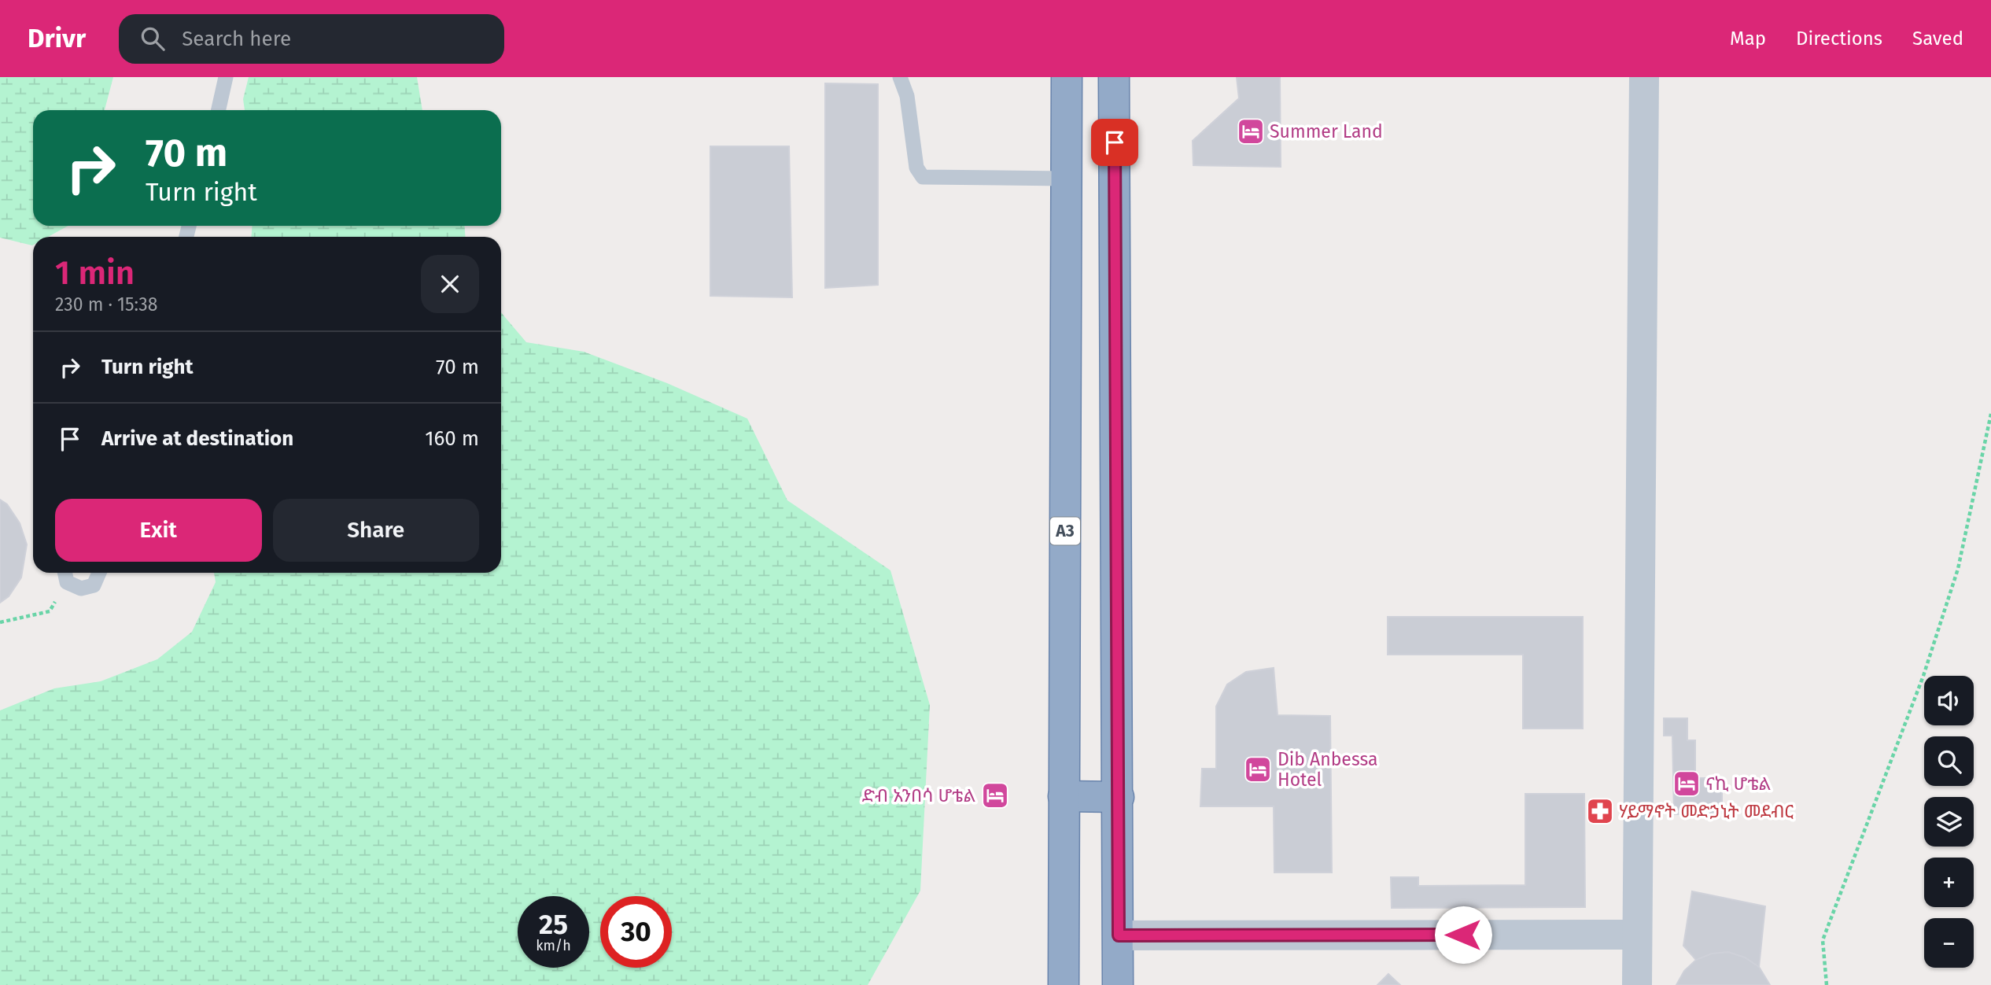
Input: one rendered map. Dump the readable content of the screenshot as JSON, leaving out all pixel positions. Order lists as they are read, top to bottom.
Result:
{
  "streets": {
    "highway": ["A3"]
  },
  "places": {
    "hotel": [
      "Summer Land",
      "Dib Anbessa Hotel",
      "ናኪ ሆቴል",
      "ድብ አንበሳ ሆቴል"
    ],
    "pharmacy": ["ሃይማኖት መድኃኒት መደብር"]
  },
  "page": {
    "header": "Drivr",
    "search": "Search here",
    "nav": ["Map", "Directions", "Saved"],
    "turn": ["70 m", "Turn right"],
    "heading": ["1 min", "230 m · 15:38"],
    "list": [
      {
        "name": "Turn right",
        "value": "70 m"
      },
      {
        "name": "Arrive at destination",
        "value": "160 m"
      }
    ],
    "buttons": ["Exit", "Share"],
    "map_buttons": ["+", "−"],
    "speed": "25 km/h",
    "limit": "30"
  }
}
